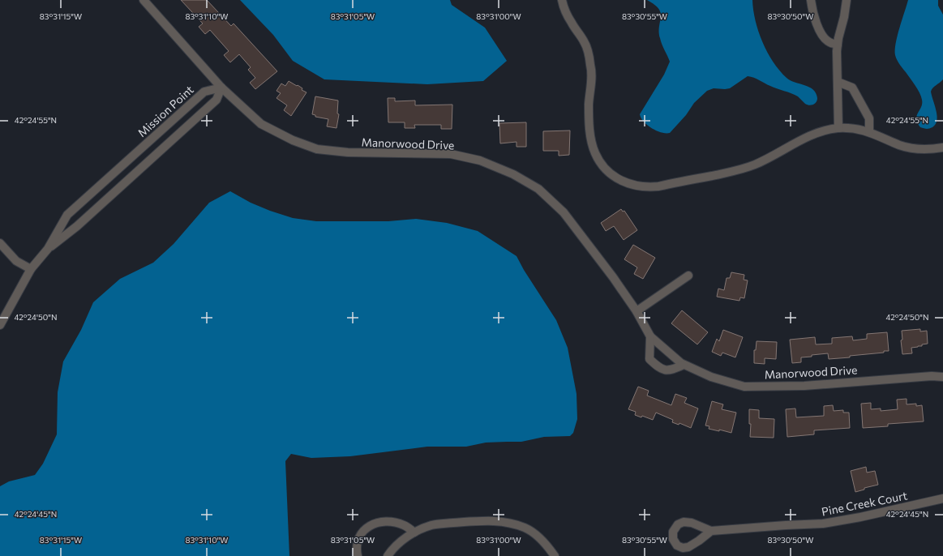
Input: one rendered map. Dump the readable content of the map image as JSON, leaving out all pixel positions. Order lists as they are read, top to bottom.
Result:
{
  "streets": {
    "street": ["Mission Point", "Manorwood Drive", "Pine Creek Court"]
  },
  "crossings": [
    ["Mission Point", "Manorwood Drive"]
  ],
  "coordinates": [
    "83°31'15\"W",
    "83°31'10\"W",
    "83°31'05\"W",
    "83°31'00\"W",
    "83°30'55\"W",
    "83°30'50\"W",
    "42°24'55\"N",
    "42°24'50\"N",
    "42°24'45\"N"
  ]
}
